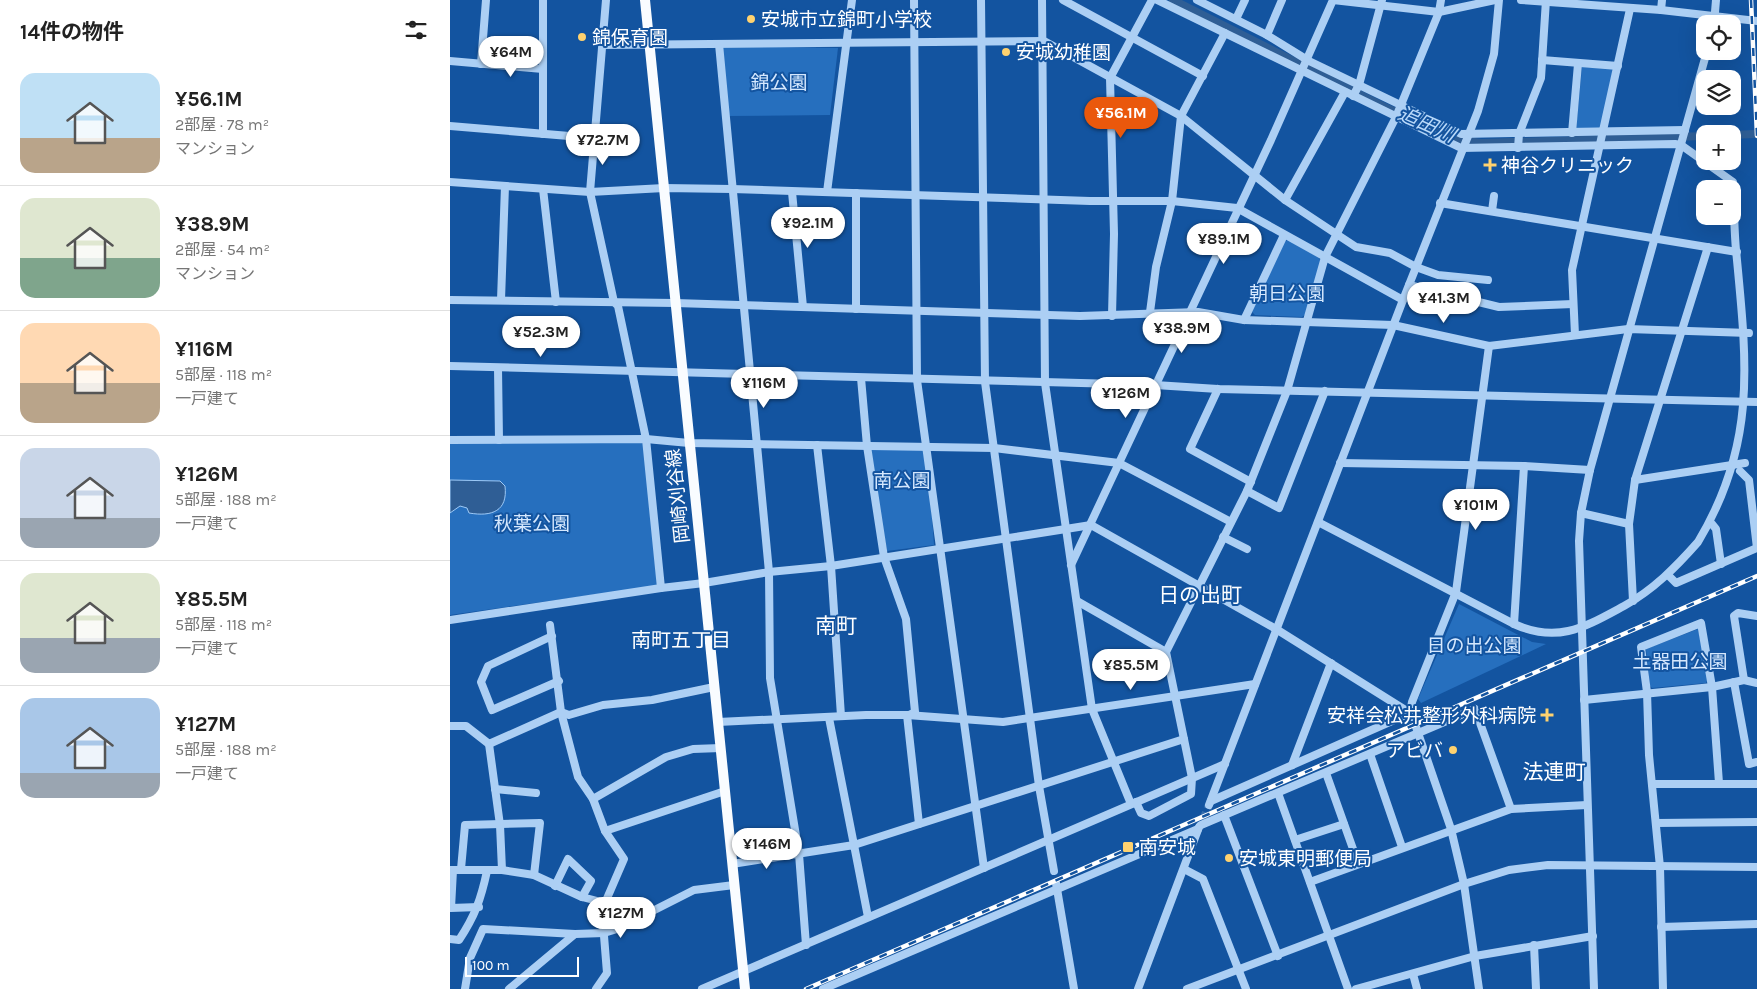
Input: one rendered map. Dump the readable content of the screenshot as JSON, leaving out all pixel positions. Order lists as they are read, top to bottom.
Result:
{
  "streets": {
    "main road": ["岡崎刈谷線"]
  },
  "districts": [
    "日の出町",
    "南町",
    "南町五丁目",
    "法連町"
  ],
  "water": ["追田川"],
  "parks": [
    "錦公園",
    "朝日公園",
    "南公園",
    "秋葉公園",
    "日の出公園",
    "土器田公園"
  ],
  "places": {
    "other": [
      "安城市立錦町小学校",
      "錦保育園",
      "安城幼稚園",
      "アビバ",
      "安城東明郵便局"
    ],
    "health": ["神谷クリニック", "安祥会松井整形外科病院"],
    "transit": ["南安城"]
  },
  "scale_bar": "100 m",
  "page": {
    "heading": "14件の物件",
    "map_buttons": ["+", "−"],
    "price": [
      "¥64M",
      "¥56.1M",
      "¥72.7M",
      "¥92.1M",
      "¥89.1M",
      "¥41.3M",
      "¥38.9M",
      "¥52.3M",
      "¥116M",
      "¥126M",
      "¥101M",
      "¥85.5M",
      "¥146M",
      "¥127M"
    ],
    "list": [
      {
        "name": "¥56.1M",
        "note": "2部屋 · 78 m² · マンション"
      },
      {
        "name": "¥38.9M",
        "note": "2部屋 · 54 m² · マンション"
      },
      {
        "name": "¥116M",
        "note": "5部屋 · 118 m² · 一戸建て"
      },
      {
        "name": "¥126M",
        "note": "5部屋 · 188 m² · 一戸建て"
      },
      {
        "name": "¥85.5M",
        "note": "5部屋 · 118 m² · 一戸建て"
      },
      {
        "name": "¥127M",
        "note": "5部屋 · 188 m² · 一戸建て"
      }
    ],
    "scale": "100 m"
  }
}
